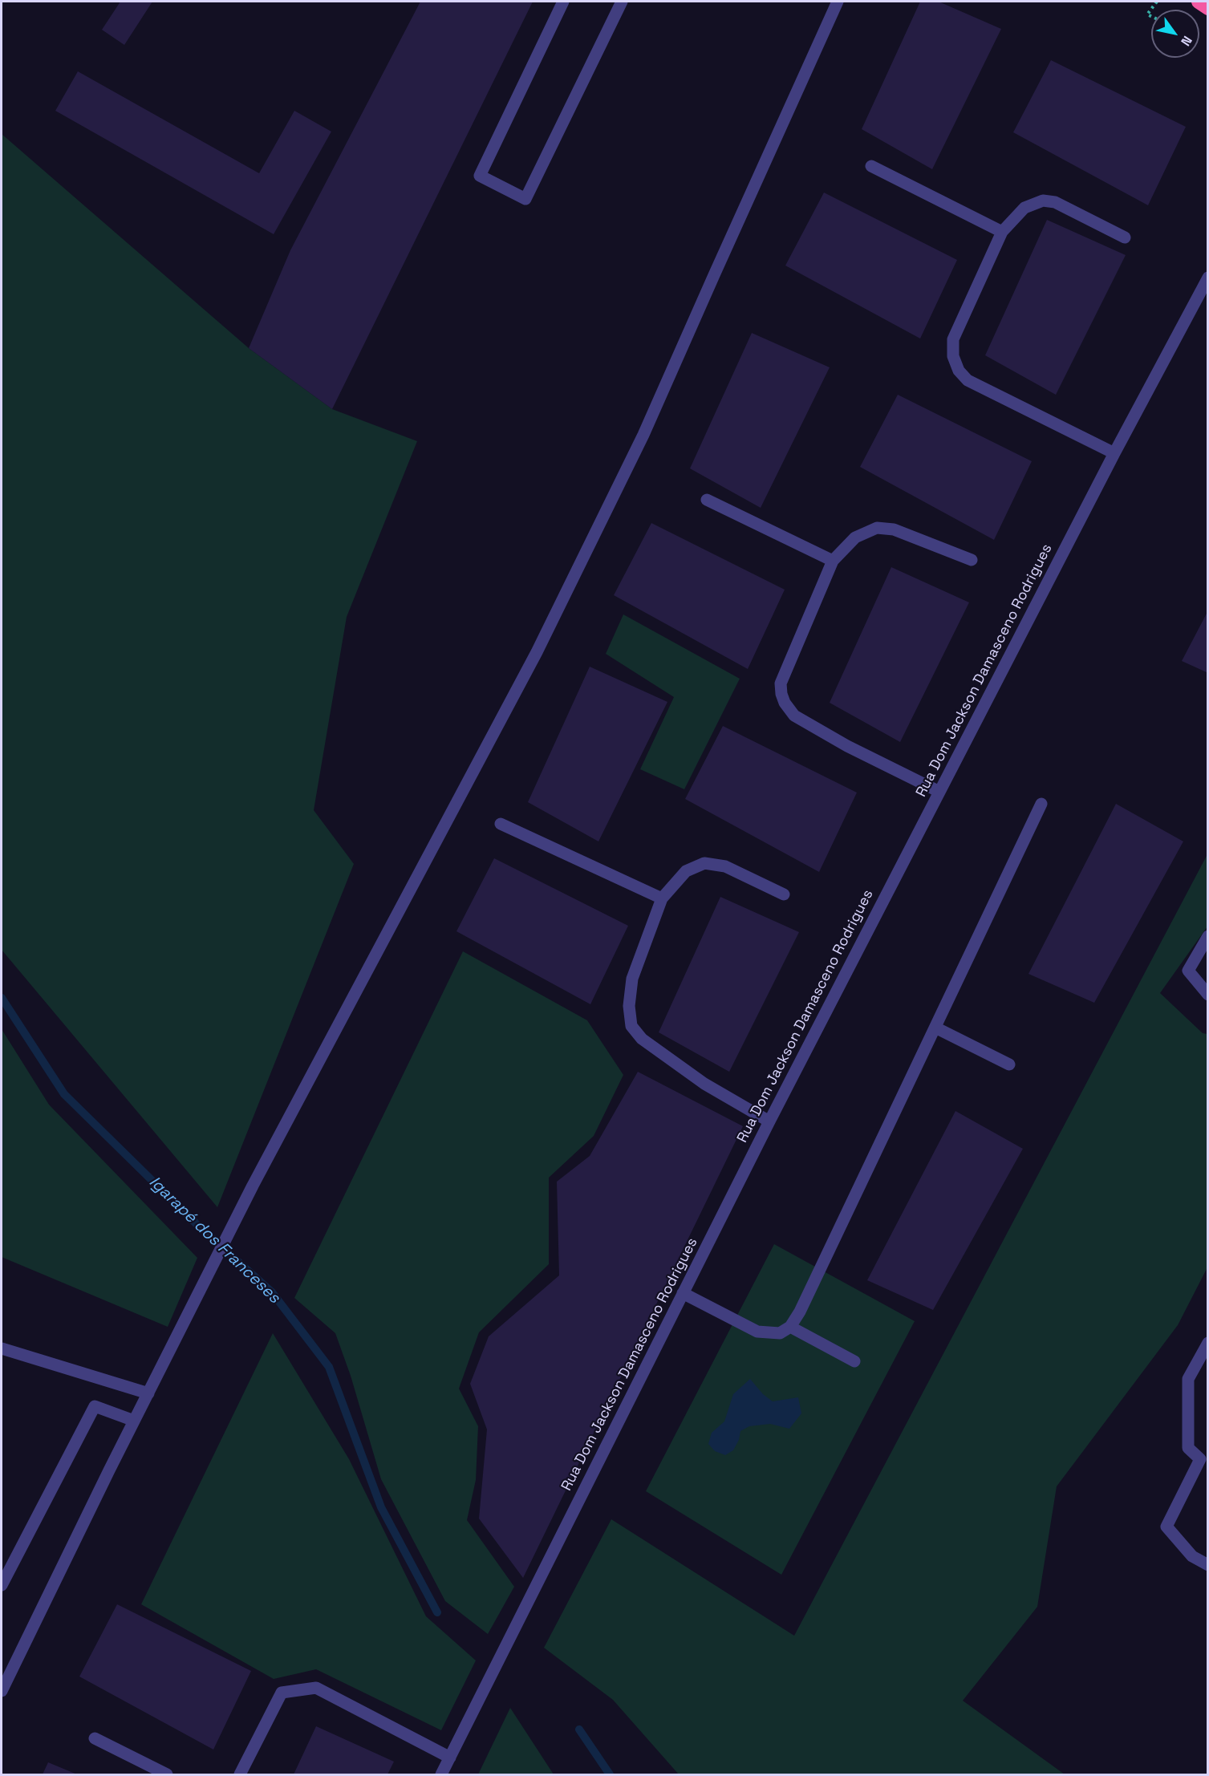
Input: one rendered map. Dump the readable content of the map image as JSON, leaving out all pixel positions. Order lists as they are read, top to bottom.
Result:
{
  "streets": {
    "street": ["Rua Dom Jackson Damasceno Rodrigues"]
  },
  "water": ["Igarapé dos Franceses"],
  "north": "bottom right"
}
